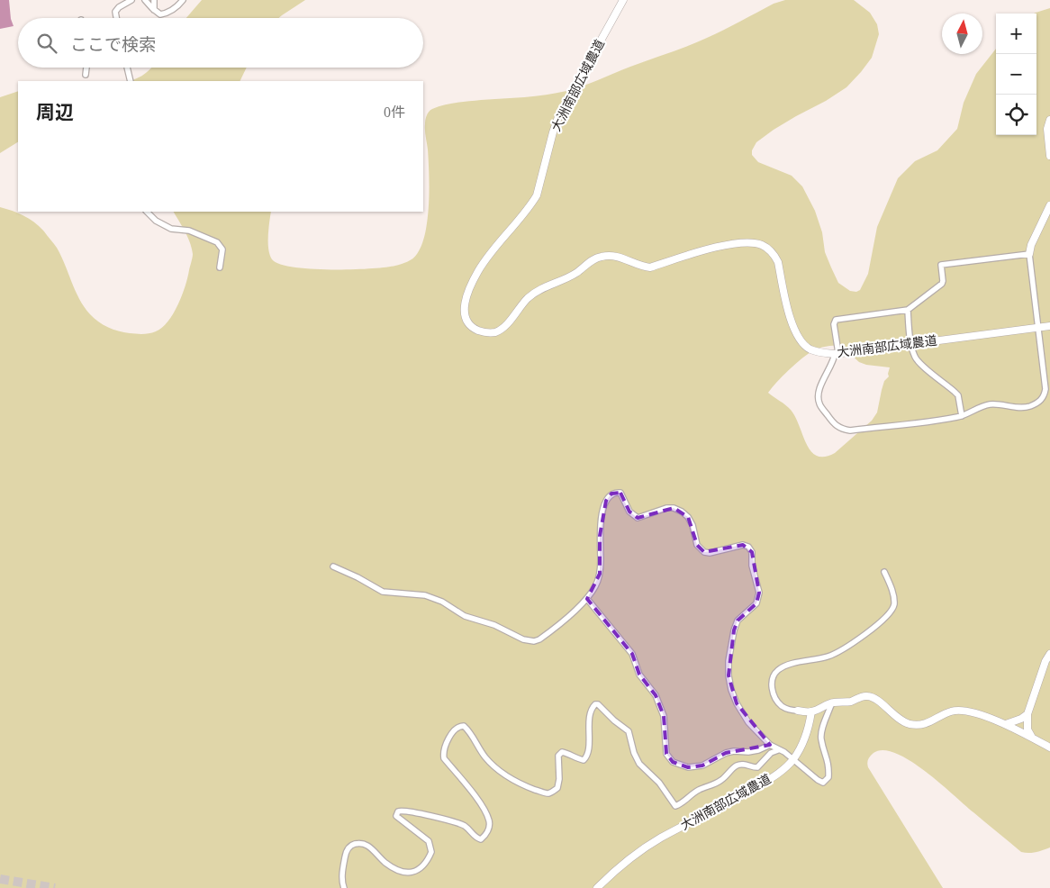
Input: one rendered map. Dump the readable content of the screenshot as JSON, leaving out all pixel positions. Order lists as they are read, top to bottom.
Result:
{
  "streets": {
    "street": ["大洲南部広域農道"]
  },
  "north": "top",
  "page": {
    "map_buttons": ["+", "−"],
    "search": "ここで検索",
    "heading": ["周辺", "0件"]
  }
}
